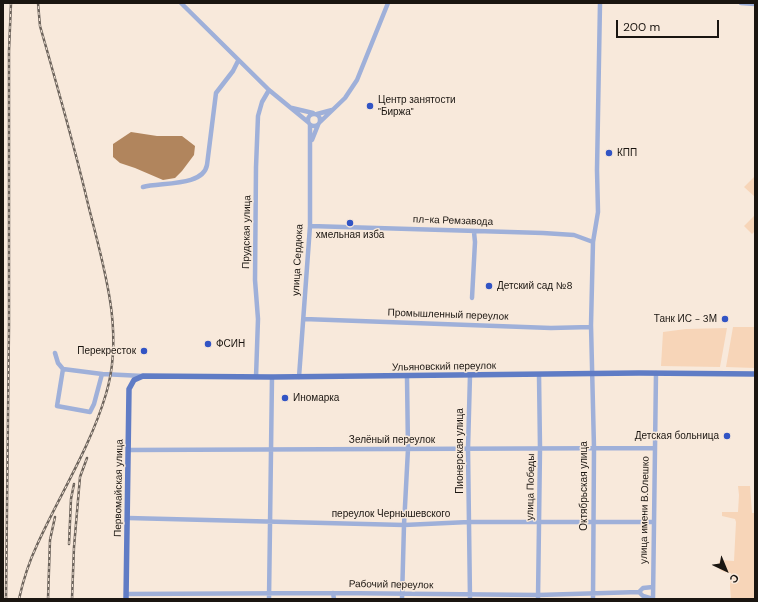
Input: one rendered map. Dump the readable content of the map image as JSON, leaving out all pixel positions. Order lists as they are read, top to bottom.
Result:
{
  "streets": {
    "main road": ["Ульяновский переулок", "Первомайская улица"],
    "street": [
      "пл-ка Ремзавода",
      "Прудская улица",
      "улица Сердюка",
      "Промышленный переулок",
      "Зелёный переулок",
      "Пионерская улица",
      "Октябрьская улица",
      "улица Победы",
      "улица имени В.Олешко",
      "переулок Чернышевского",
      "Рабочий переулок"
    ]
  },
  "crossings": [
    ["пл-ка Ремзавода", "улица Сердюка"],
    ["пл-ка Ремзавода", "Октябрьская улица"],
    ["Прудская улица", "Ульяновский переулок"],
    ["улица Сердюка", "Промышленный переулок"],
    ["улица Сердюка", "Ульяновский переулок"],
    ["Промышленный переулок", "Октябрьская улица"],
    ["Ульяновский переулок", "Пионерская улица"],
    ["Ульяновский переулок", "Октябрьская улица"],
    ["Ульяновский переулок", "улица Победы"],
    ["Ульяновский переулок", "Первомайская улица"],
    ["Ульяновский переулок", "улица имени В.Олешко"],
    ["Зелёный переулок", "Пионерская улица"],
    ["Зелёный переулок", "Октябрьская улица"],
    ["Зелёный переулок", "улица Победы"],
    ["Зелёный переулок", "Первомайская улица"],
    ["Зелёный переулок", "улица имени В.Олешко"],
    ["Пионерская улица", "переулок Чернышевского"],
    ["Пионерская улица", "Рабочий переулок"],
    ["Октябрьская улица", "переулок Чернышевского"],
    ["Октябрьская улица", "Рабочий переулок"],
    ["улица Победы", "переулок Чернышевского"],
    ["улица Победы", "Рабочий переулок"],
    ["Первомайская улица", "переулок Чернышевского"],
    ["Первомайская улица", "Рабочий переулок"],
    ["улица имени В.Олешко", "переулок Чернышевского"],
    ["улица имени В.Олешко", "Рабочий переулок"]
  ],
  "places": [
    "Центр занятости \"Биржа\"",
    "КПП",
    "хмельная изба",
    "Детский сад №8",
    "Танк ИС - 3М",
    "ФСИН",
    "Перекресток",
    "Иномарка",
    "Детская больница"
  ],
  "scale_bar": "200 m",
  "north": "bottom right"
}
